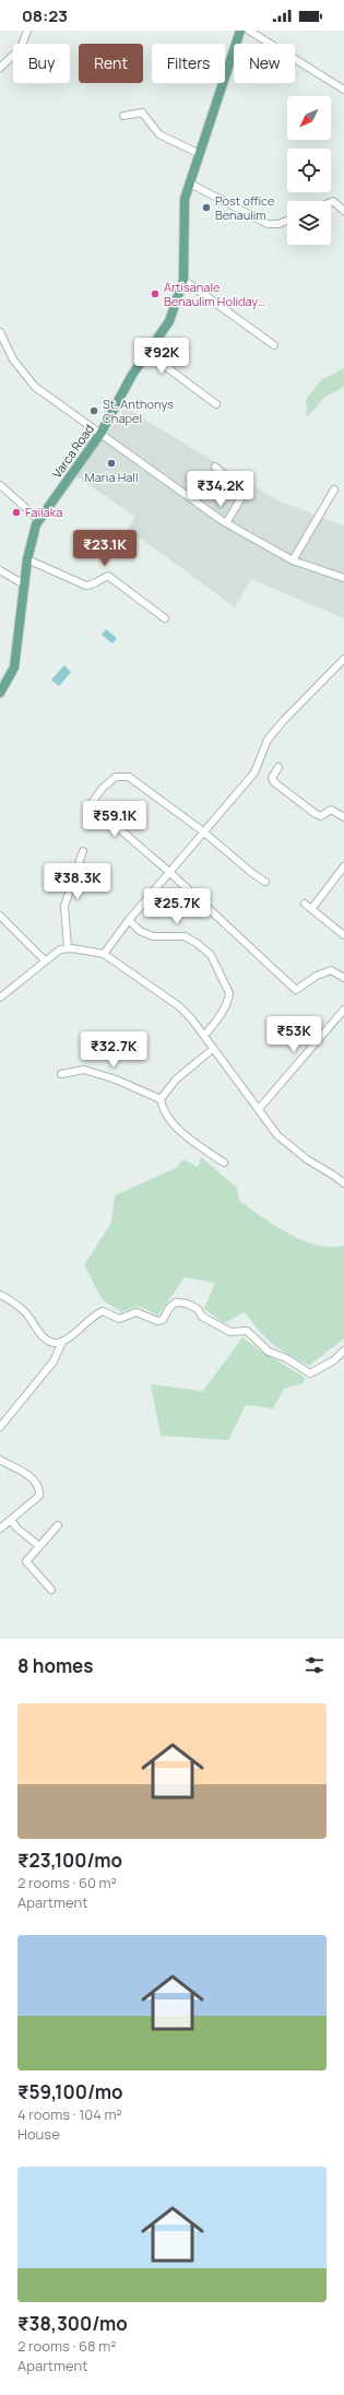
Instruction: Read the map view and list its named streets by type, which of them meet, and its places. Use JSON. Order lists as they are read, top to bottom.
{
  "streets": {
    "main road": ["Varca Road"]
  },
  "places": [
    "Post office Benaulim",
    "Artisanale Benaulim Holiday…",
    "St. Anthonys Chapel",
    "Maria Hall",
    "Failaka"
  ],
  "north": "bottom left",
  "page": {
    "status": "08:23",
    "chip": [
      "Buy",
      "Rent",
      "Filters",
      "New"
    ],
    "price": [
      "₹92K",
      "₹34.2K",
      "₹23.1K",
      "₹59.1K",
      "₹38.3K",
      "₹25.7K",
      "₹53K",
      "₹32.7K"
    ],
    "heading": "8 homes",
    "list": [
      {
        "name": "₹23,100/mo",
        "note": "2 rooms · 60 m² · Apartment"
      },
      {
        "name": "₹59,100/mo",
        "note": "4 rooms · 104 m² · House"
      },
      {
        "name": "₹38,300/mo",
        "note": "2 rooms · 68 m² · Apartment"
      }
    ]
  }
}
